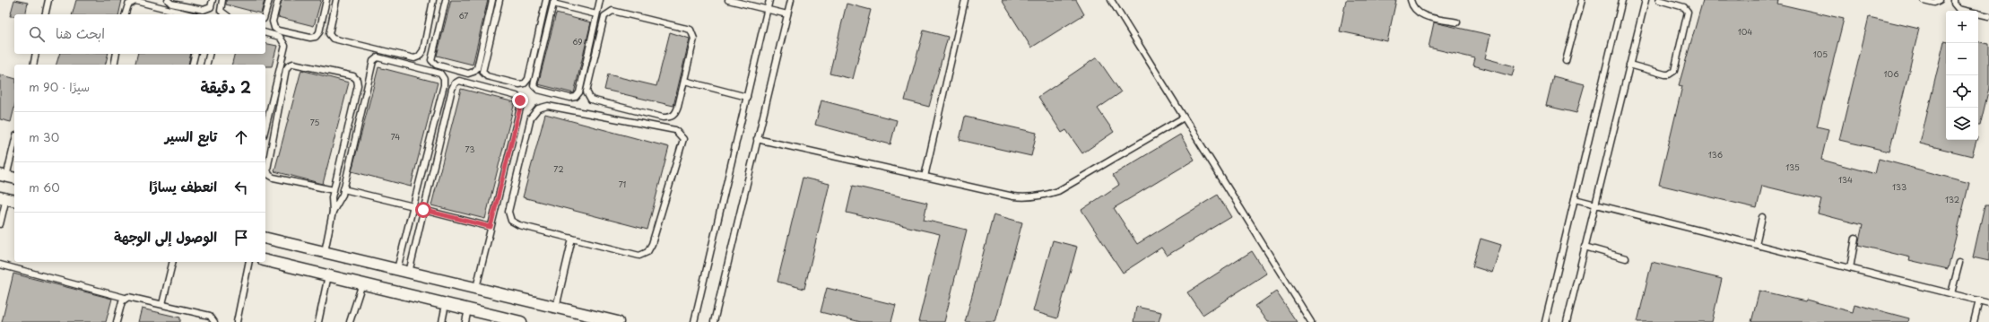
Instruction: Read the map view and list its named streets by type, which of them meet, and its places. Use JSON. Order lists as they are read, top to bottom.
{
  "house_numbers": [
    "67",
    "104",
    "69",
    "105",
    "106",
    "75",
    "74",
    "73",
    "136",
    "135",
    "72",
    "134",
    "71",
    "133",
    "132"
  ],
  "page": {
    "map_buttons": ["+", "−"],
    "search": "ابحث هنا",
    "heading": ["2 دقيقة", "سيرًا · 90 m"],
    "list": [
      ["تابع السير", "30 m"],
      ["انعطف يسارًا", "60 m"],
      "الوصول إلى الوجهة"
    ]
  }
}
